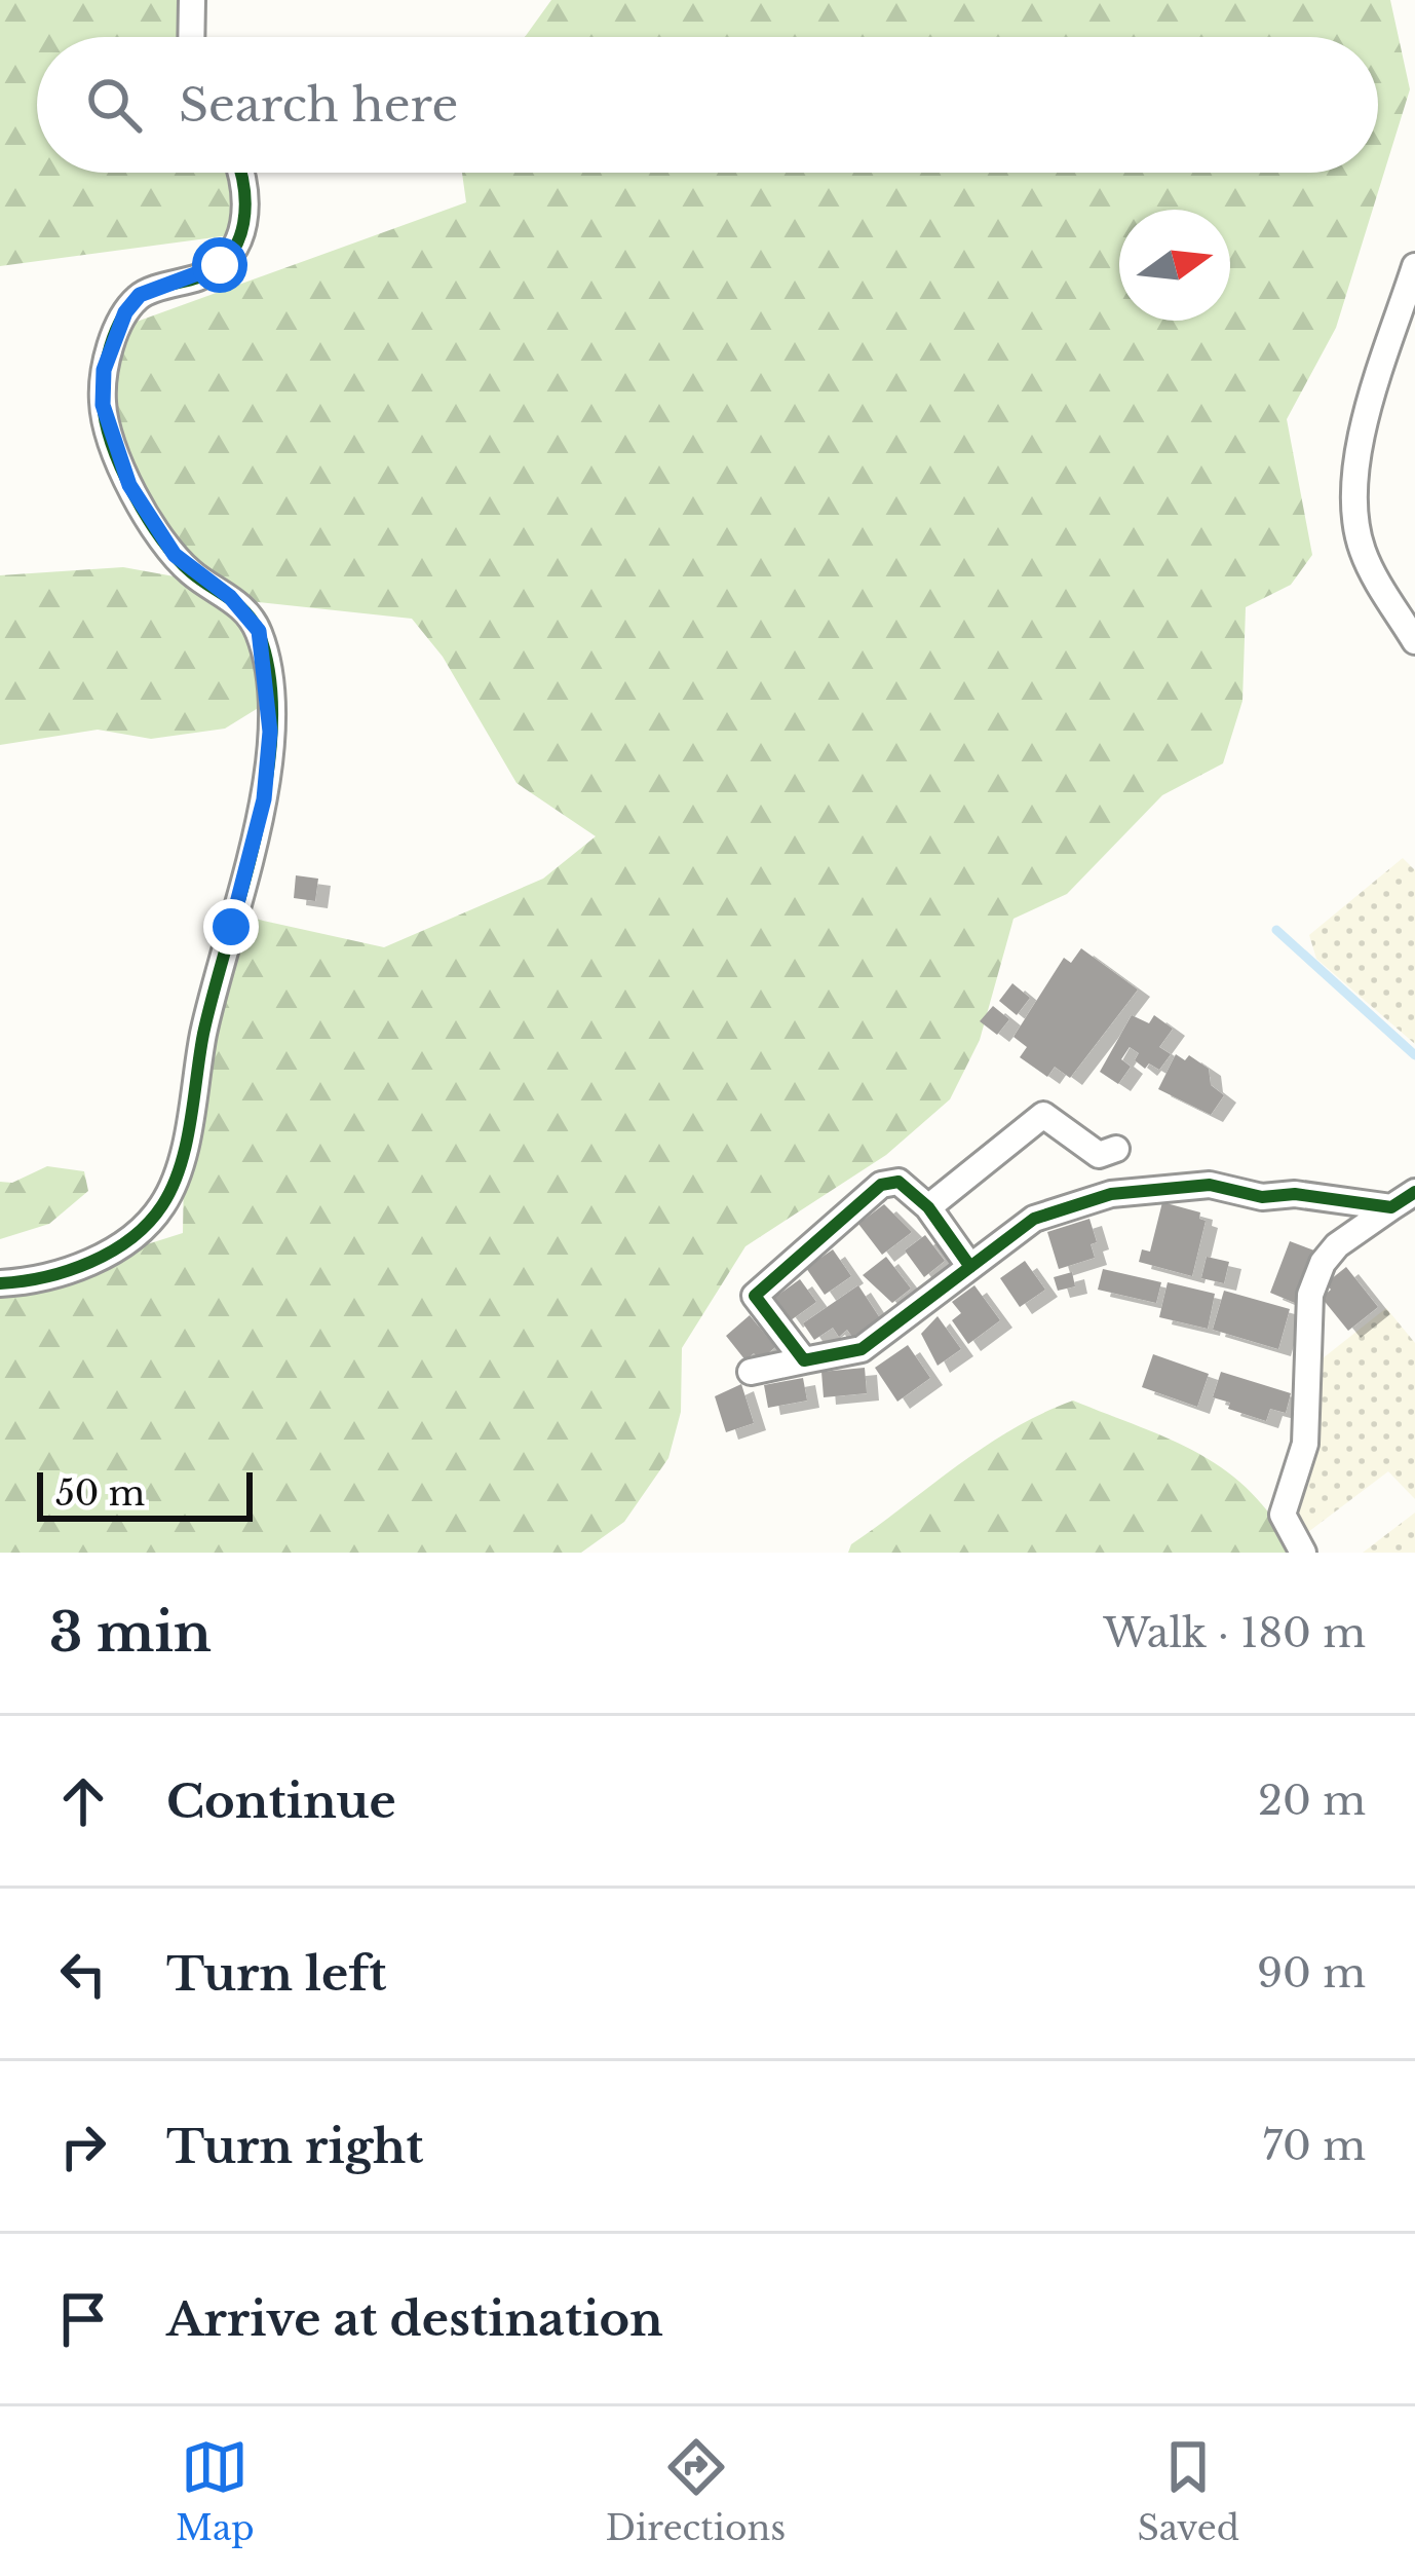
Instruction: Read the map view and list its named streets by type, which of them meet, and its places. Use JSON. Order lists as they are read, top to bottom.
{
  "scale_bar": "50 m",
  "north": "right",
  "page": {
    "search": "Search here",
    "scale": "50 m",
    "heading": ["3 min", "Walk · 180 m"],
    "list": [
      ["Continue", "20 m"],
      ["Turn left", "90 m"],
      ["Turn right", "70 m"],
      "Arrive at destination"
    ],
    "nav": ["Map", "Directions", "Saved"]
  }
}
